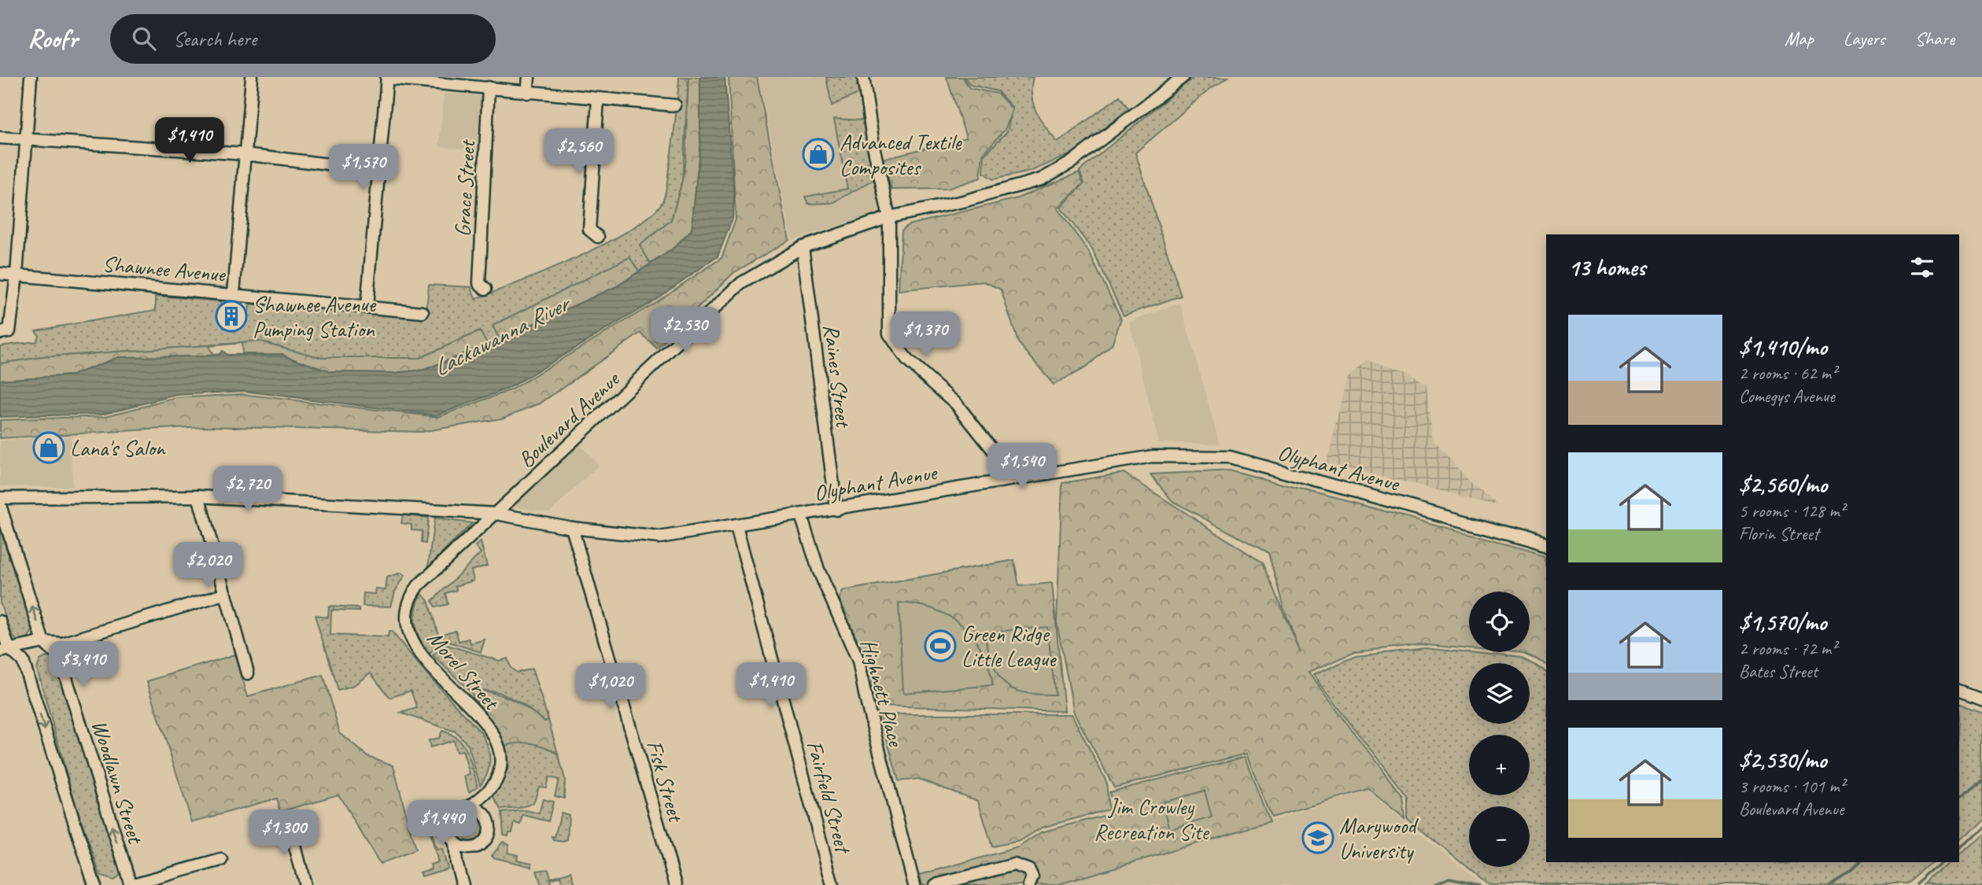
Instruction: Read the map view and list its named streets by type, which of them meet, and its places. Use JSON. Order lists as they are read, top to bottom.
{
  "streets": {
    "street": [
      "Grace Street",
      "Shawnee Avenue",
      "Raines Street",
      "Boulevard Avenue",
      "Olyphant Avenue",
      "Morel Street",
      "Highnett Place",
      "Fisk Street",
      "Woodlawn Street",
      "Fairfield Street"
    ]
  },
  "crossings": [
    ["Raines Street", "Boulevard Avenue"],
    ["Raines Street", "Olyphant Avenue"],
    ["Boulevard Avenue", "Olyphant Avenue"],
    ["Boulevard Avenue", "Morel Street"],
    ["Olyphant Avenue", "Morel Street"],
    ["Olyphant Avenue", "Highnett Place"],
    ["Olyphant Avenue", "Fisk Street"],
    ["Olyphant Avenue", "Fairfield Street"]
  ],
  "water": ["Lackawanna River"],
  "parks": ["Jim Crowley Recreation Site"],
  "places": {
    "shop": ["Advanced Textile Composites", "Lana's Salon"],
    "building": ["Shawnee Avenue Pumping Station"],
    "sports": ["Green Ridge Little League"],
    "school or university": ["Marywood University"]
  },
  "page": {
    "header": "Roofr",
    "search": "Search here",
    "nav": ["Map", "Layers", "Share"],
    "price": [
      "$1,410",
      "$2,560",
      "$1,570",
      "$2,530",
      "$1,370",
      "$1,540",
      "$2,720",
      "$2,020",
      "$3,410",
      "$1,410",
      "$1,020",
      "$1,440",
      "$1,300"
    ],
    "heading": "13 homes",
    "list": [
      {
        "name": "$1,410/mo",
        "note": "2 rooms · 62 m² · Comegys Avenue"
      },
      {
        "name": "$2,560/mo",
        "note": "5 rooms · 128 m² · Florin Street"
      },
      {
        "name": "$1,570/mo",
        "note": "2 rooms · 72 m² · Bates Street"
      },
      {
        "name": "$2,530/mo",
        "note": "3 rooms · 101 m² · Boulevard Avenue"
      }
    ],
    "map_buttons": ["+", "−"]
  }
}
